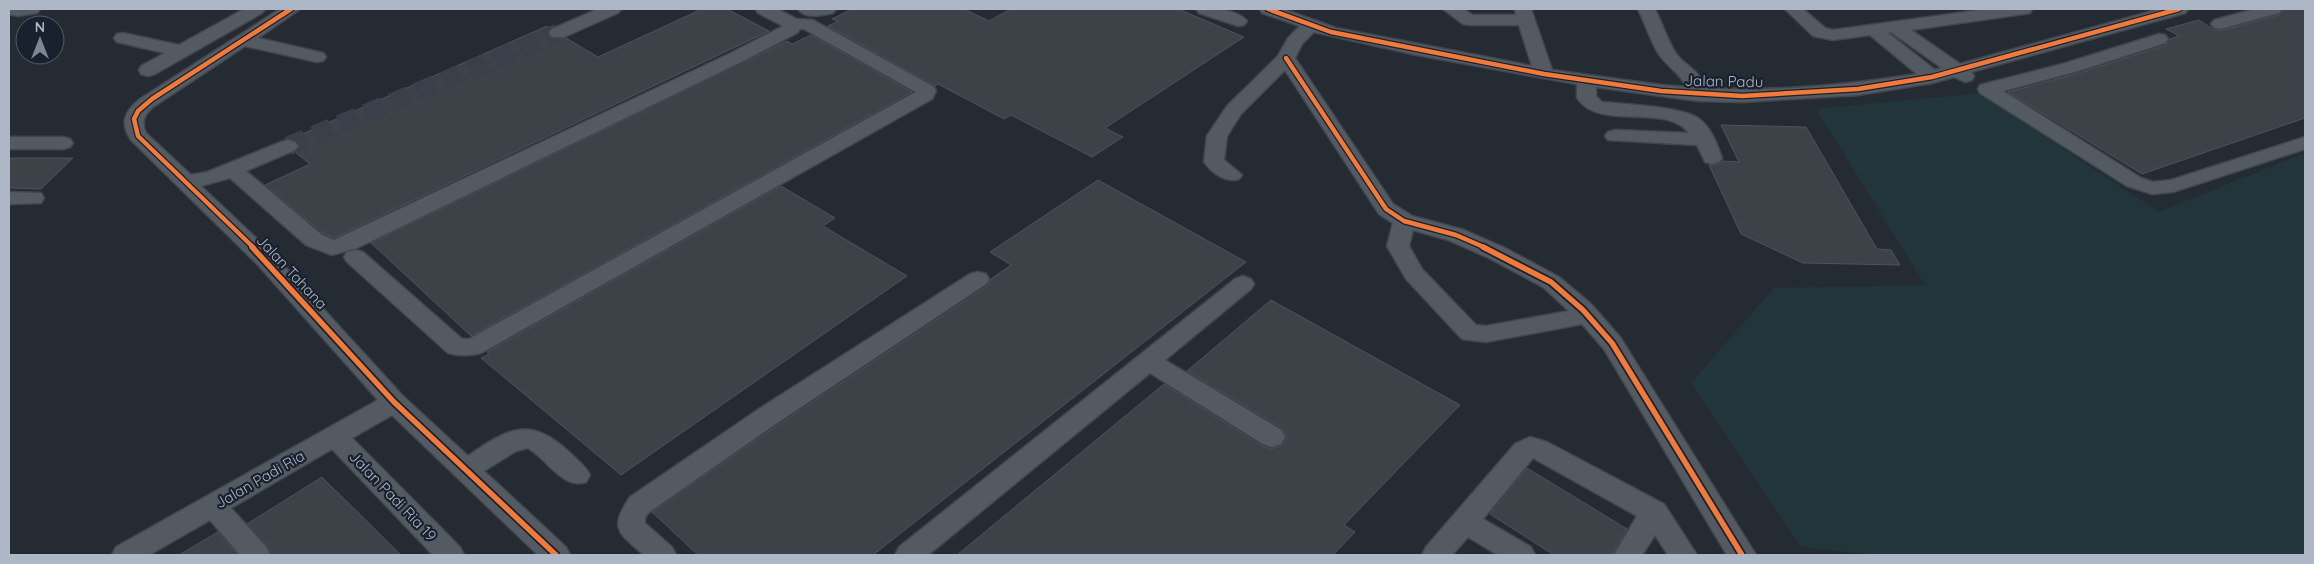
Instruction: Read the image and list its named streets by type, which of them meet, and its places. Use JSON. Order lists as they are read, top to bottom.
{
  "streets": {
    "street": [
      "Jalan Padu",
      "Jalan Tahana",
      "Jalan Padi Ria",
      "Jalan Padi Ria 19"
    ]
  },
  "crossings": [
    ["Jalan Tahana", "Jalan Padi Ria"],
    ["Jalan Padi Ria", "Jalan Padi Ria 19"]
  ],
  "north": "top"
}
